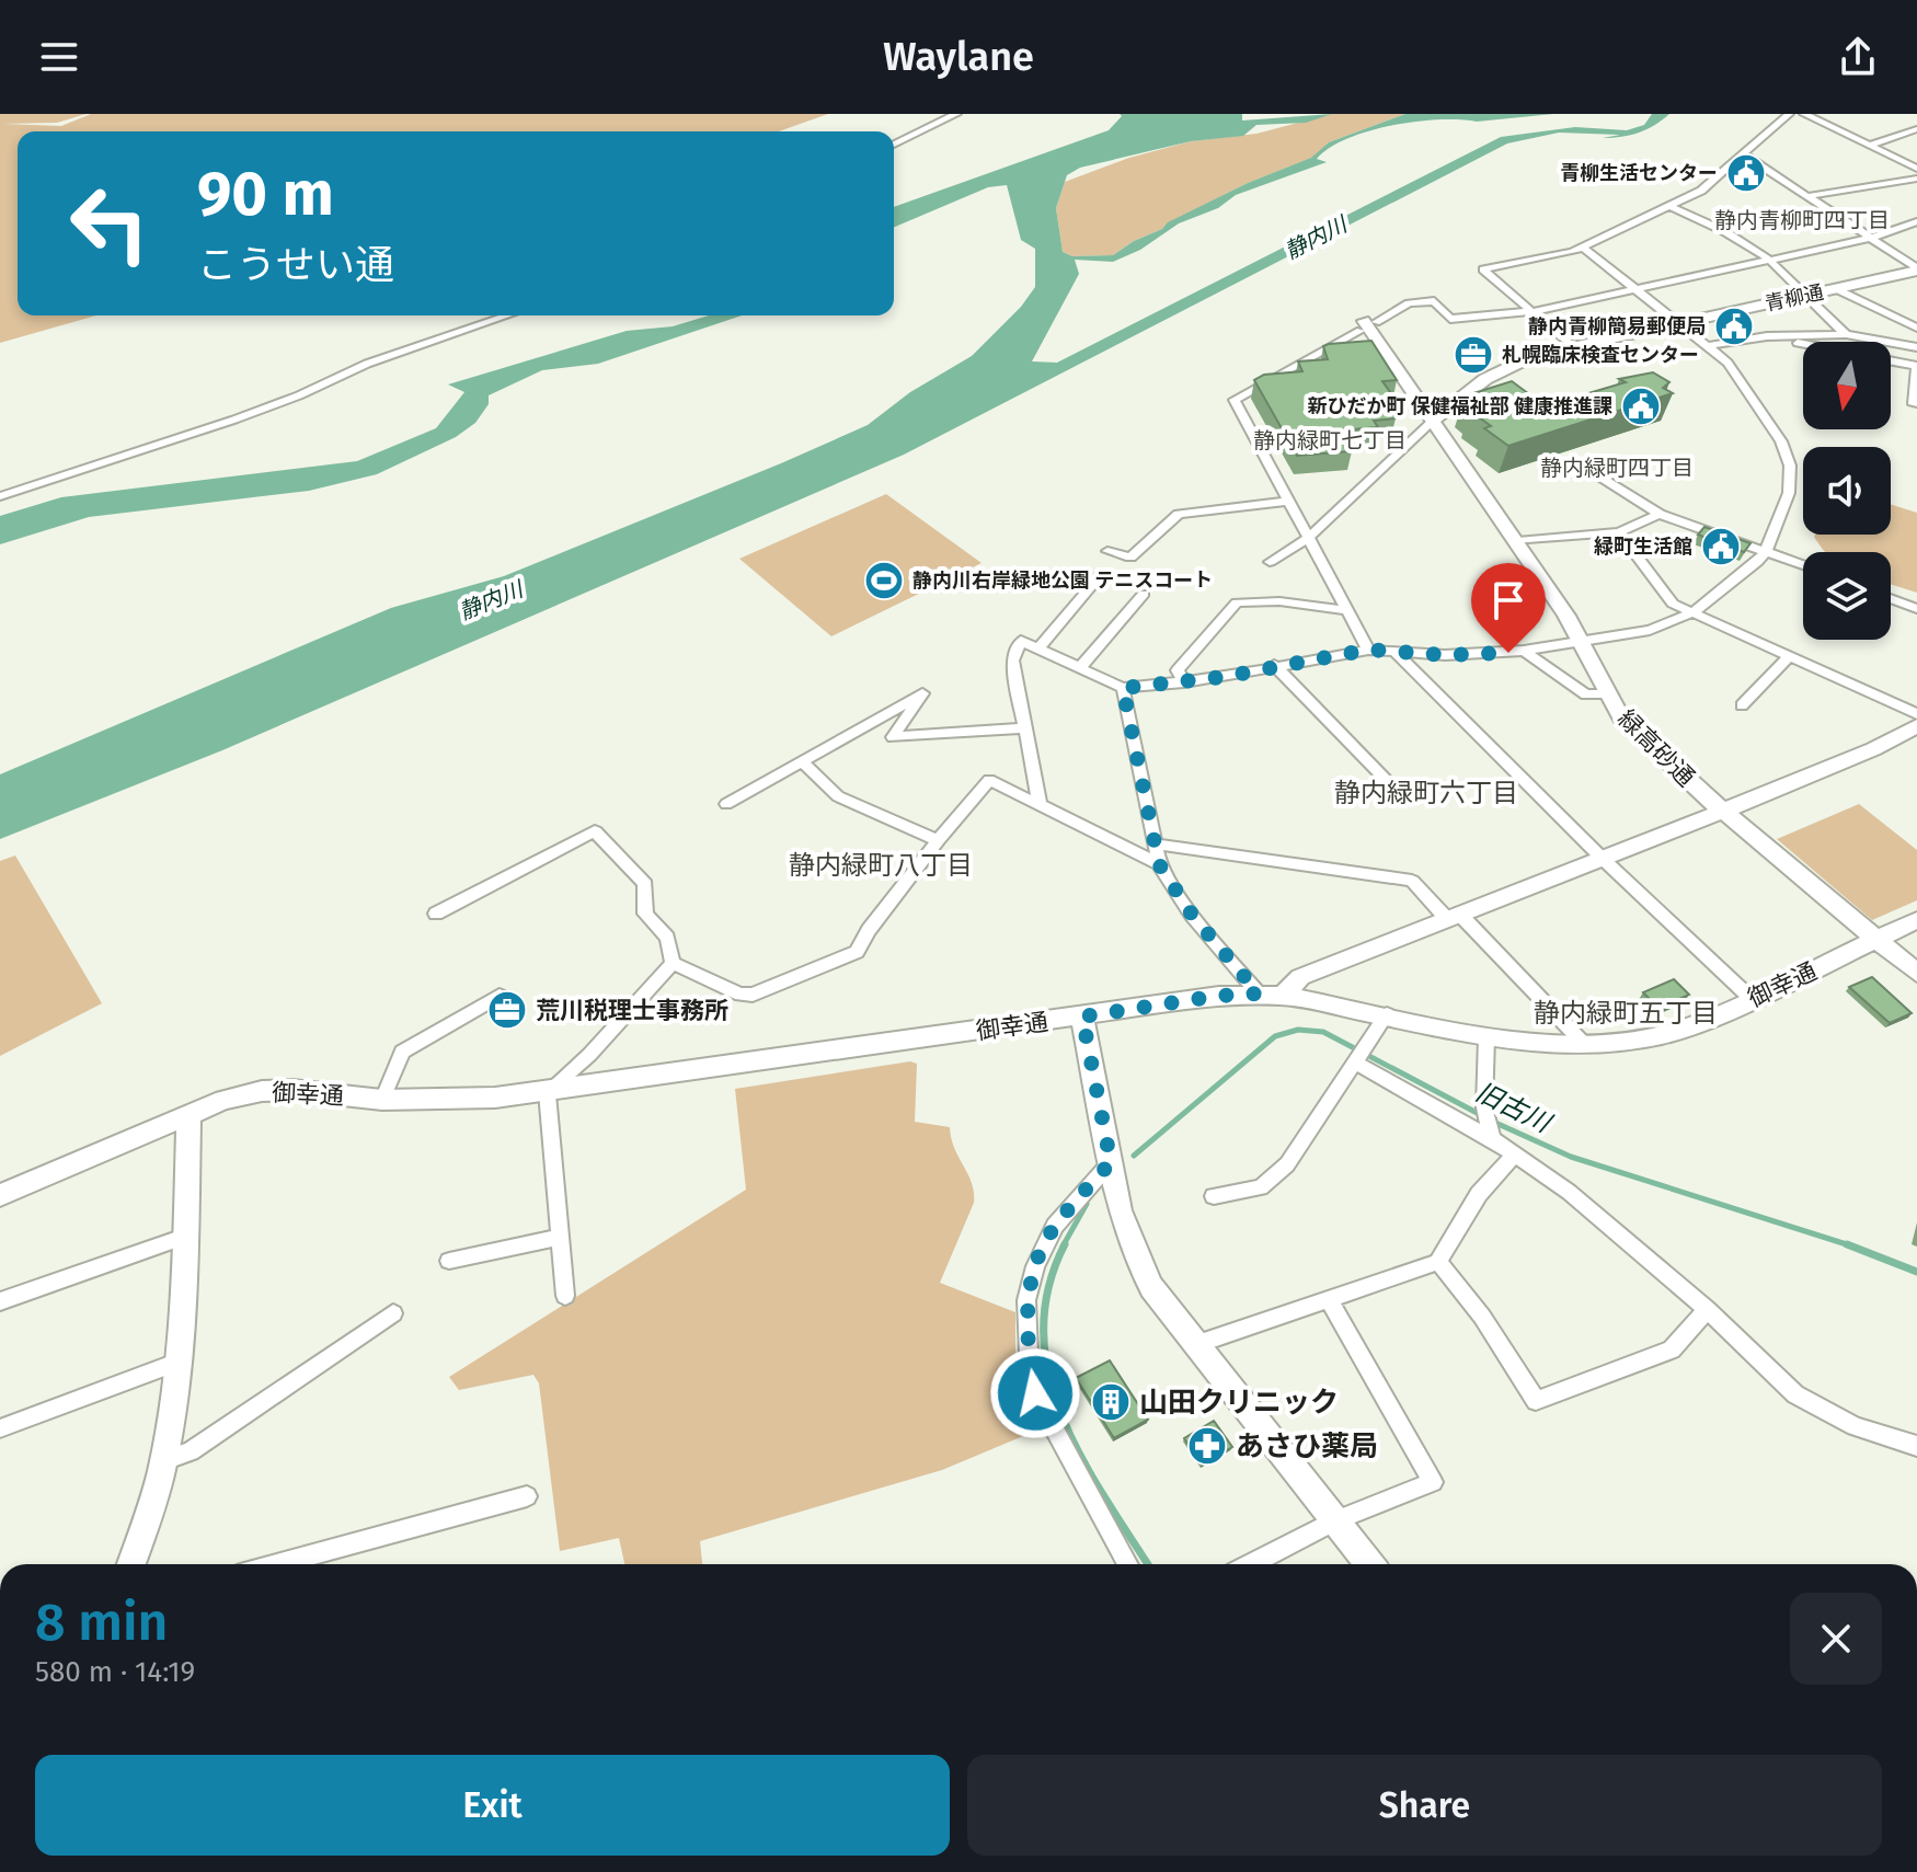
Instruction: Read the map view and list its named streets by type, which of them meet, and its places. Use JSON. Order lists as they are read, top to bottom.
{
  "streets": {
    "street": ["青柳通", "緑高砂通", "御幸通"]
  },
  "crossings": [
    ["青柳通", "緑高砂通"],
    ["緑高砂通", "御幸通"]
  ],
  "districts": [
    "静内青柳町四丁目",
    "静内緑町七丁目",
    "静内緑町四丁目",
    "静内緑町六丁目",
    "静内緑町八丁目",
    "静内緑町五丁目"
  ],
  "water": ["静内川", "旧古川"],
  "places": {
    "public building": [
      "青柳生活センター",
      "静内青柳簡易郵便局",
      "新ひだか町 保健福祉部 健康推進課",
      "緑町生活館"
    ],
    "office": ["札幌臨床検査センター", "荒川税理士事務所"],
    "sports": ["静内川右岸緑地公園 テニスコート"],
    "building": ["山田クリニック"],
    "pharmacy": ["あさひ薬局"]
  },
  "north": "bottom",
  "page": {
    "header": "Waylane",
    "turn": ["90 m", "こうせい通"],
    "heading": ["8 min", "580 m · 14:19"],
    "buttons": ["Exit", "Share"]
  }
}
